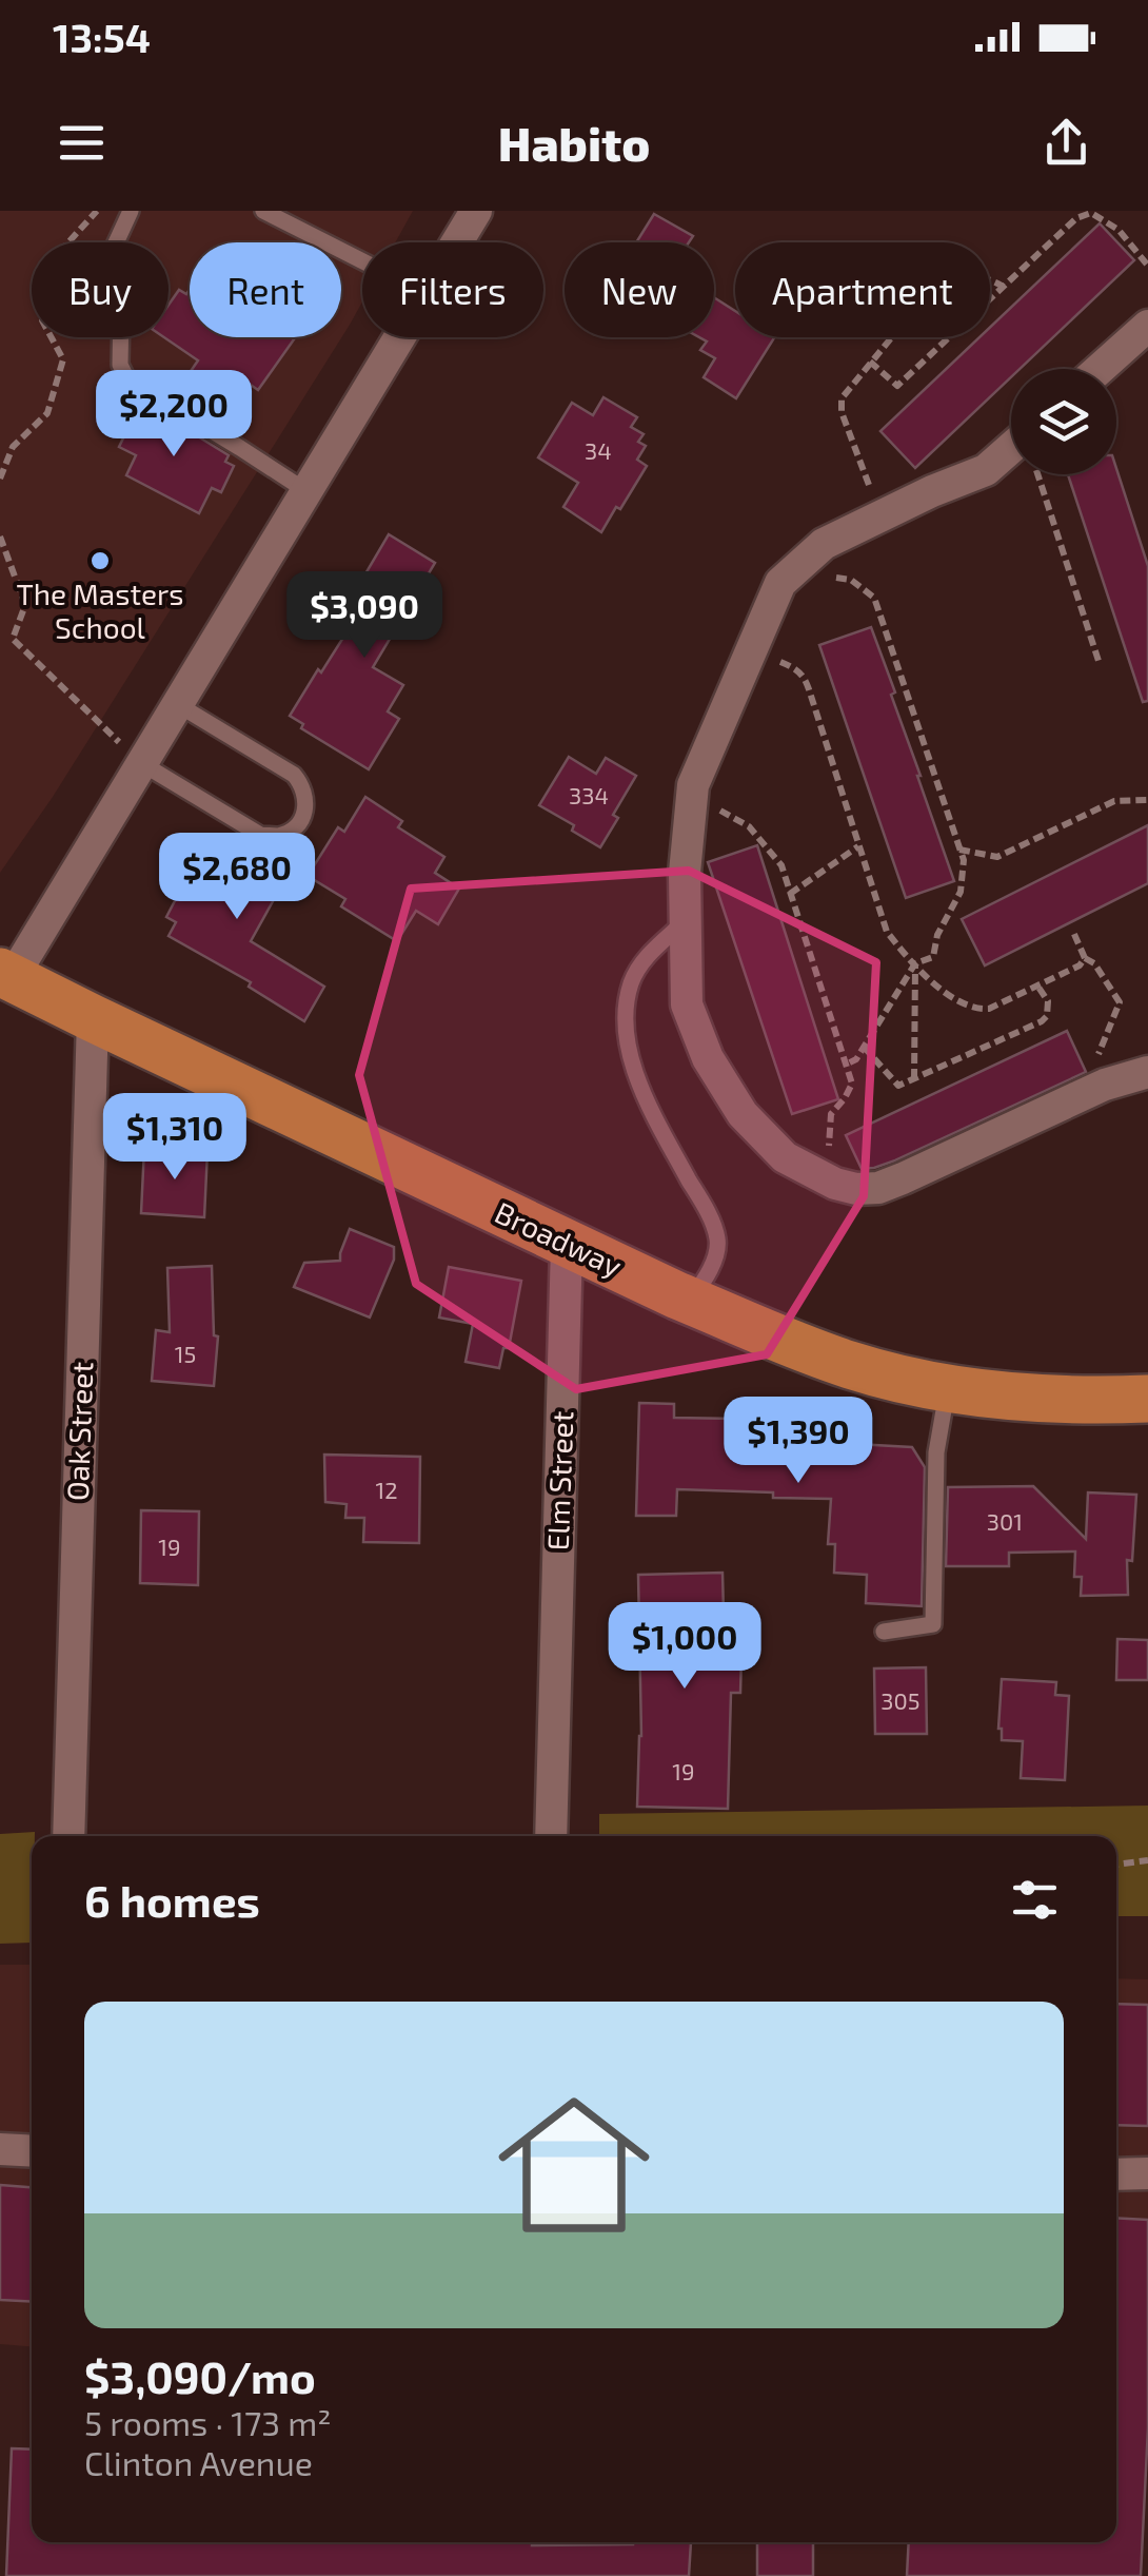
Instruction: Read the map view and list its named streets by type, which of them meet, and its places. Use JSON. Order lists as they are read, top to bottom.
{
  "streets": {
    "main road": ["Broadway"],
    "street": ["Oak Street", "Elm Street"]
  },
  "crossings": [
    ["Broadway", "Oak Street"],
    ["Broadway", "Elm Street"]
  ],
  "places": ["The Masters School"],
  "house_numbers": [
    "34",
    "334",
    "15",
    "12",
    "301",
    "19",
    "305",
    "19"
  ],
  "page": {
    "status": "13:54",
    "header": "Habito",
    "chip": [
      "Buy",
      "Rent",
      "Filters",
      "New",
      "Apartment"
    ],
    "price": [
      "$2,200",
      "$3,090",
      "$2,680",
      "$1,310",
      "$1,390",
      "$1,000"
    ],
    "heading": "6 homes",
    "list": [
      {
        "name": "$3,090/mo",
        "note": "5 rooms · 173 m² · Clinton Avenue"
      }
    ]
  }
}
